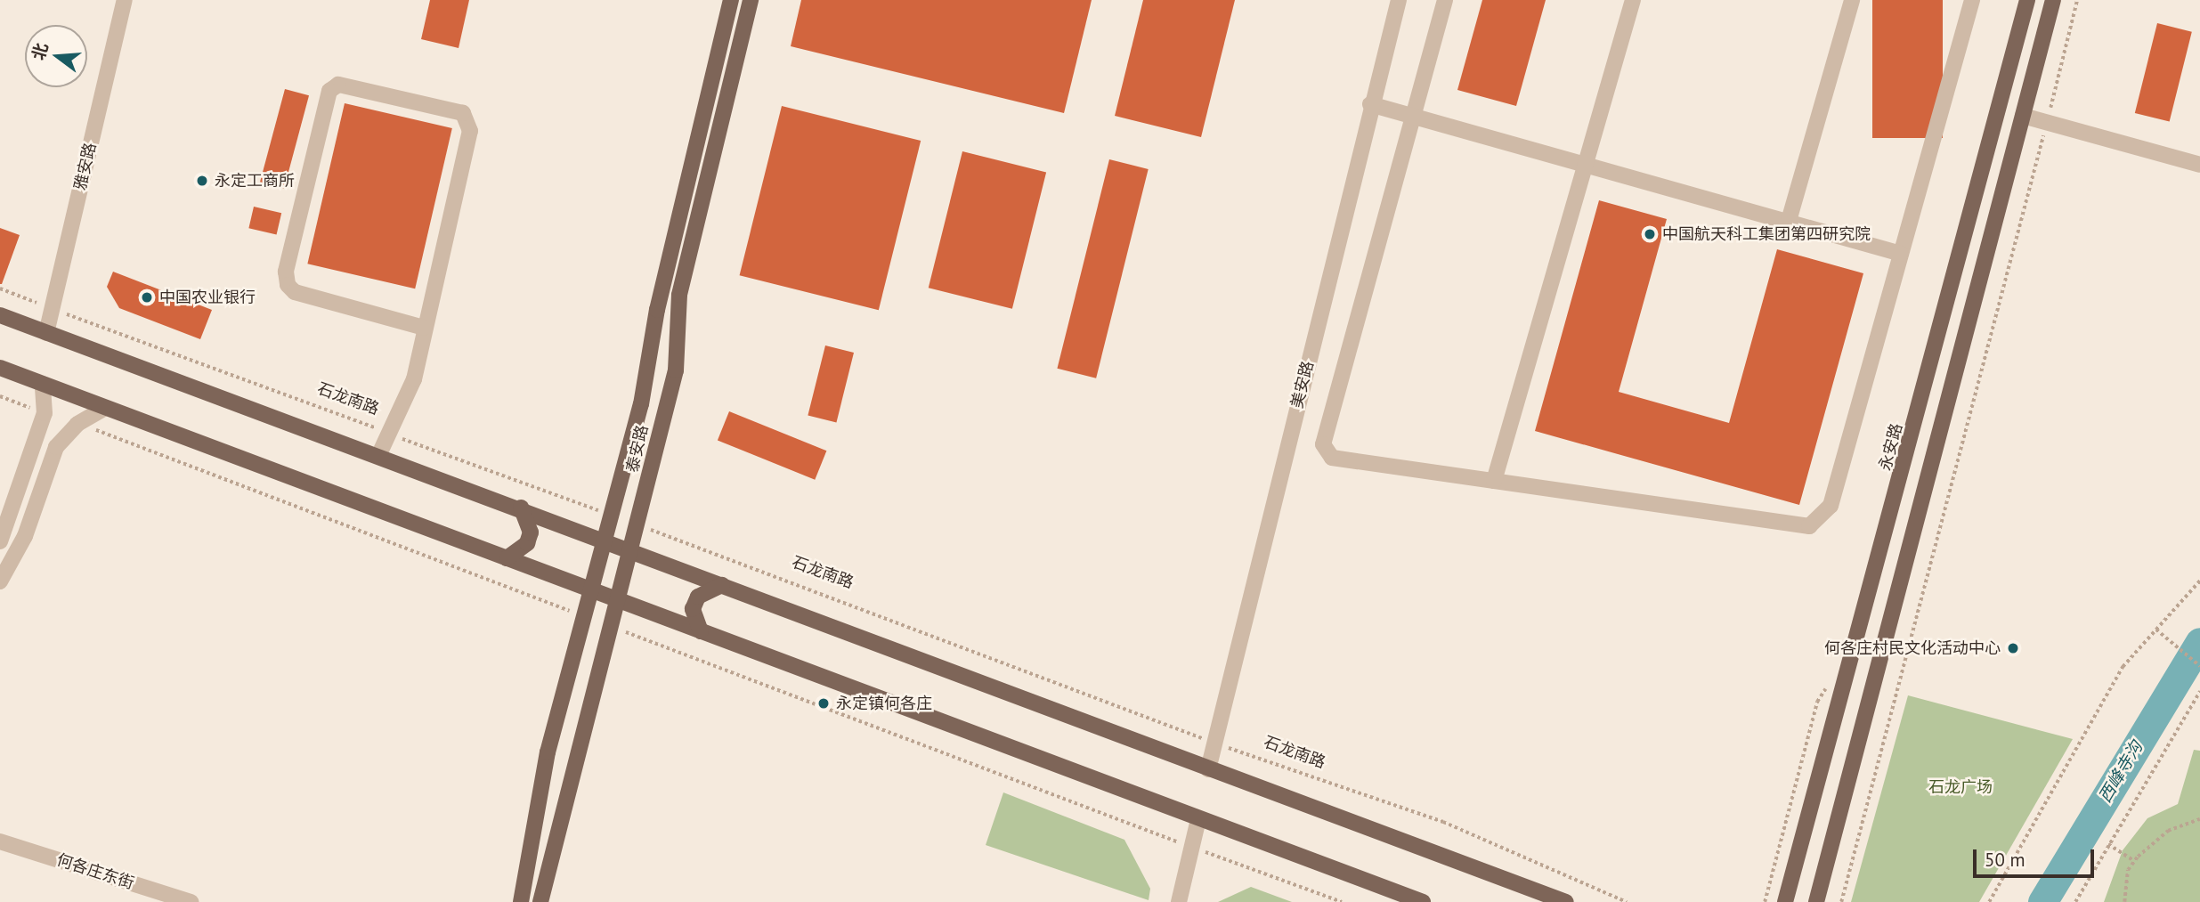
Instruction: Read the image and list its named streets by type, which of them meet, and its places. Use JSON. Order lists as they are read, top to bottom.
{
  "streets": {
    "main road": ["永安路", "泰安路"],
    "street": ["雅安路", "美安路", "何各庄东街"],
    "path": ["石龙南路"]
  },
  "crossings": [
    ["雅安路", "石龙南路"],
    ["美安路", "石龙南路"],
    ["石龙南路", "泰安路"]
  ],
  "water": ["西峰寺沟"],
  "parks": ["石龙广场"],
  "places": [
    "永定工商所",
    "中国航天科工集团第四研究院",
    "中国农业银行",
    "何各庄村民文化活动中心",
    "永定镇何各庄"
  ],
  "scale_bar": "50 m",
  "north": "left"
}
